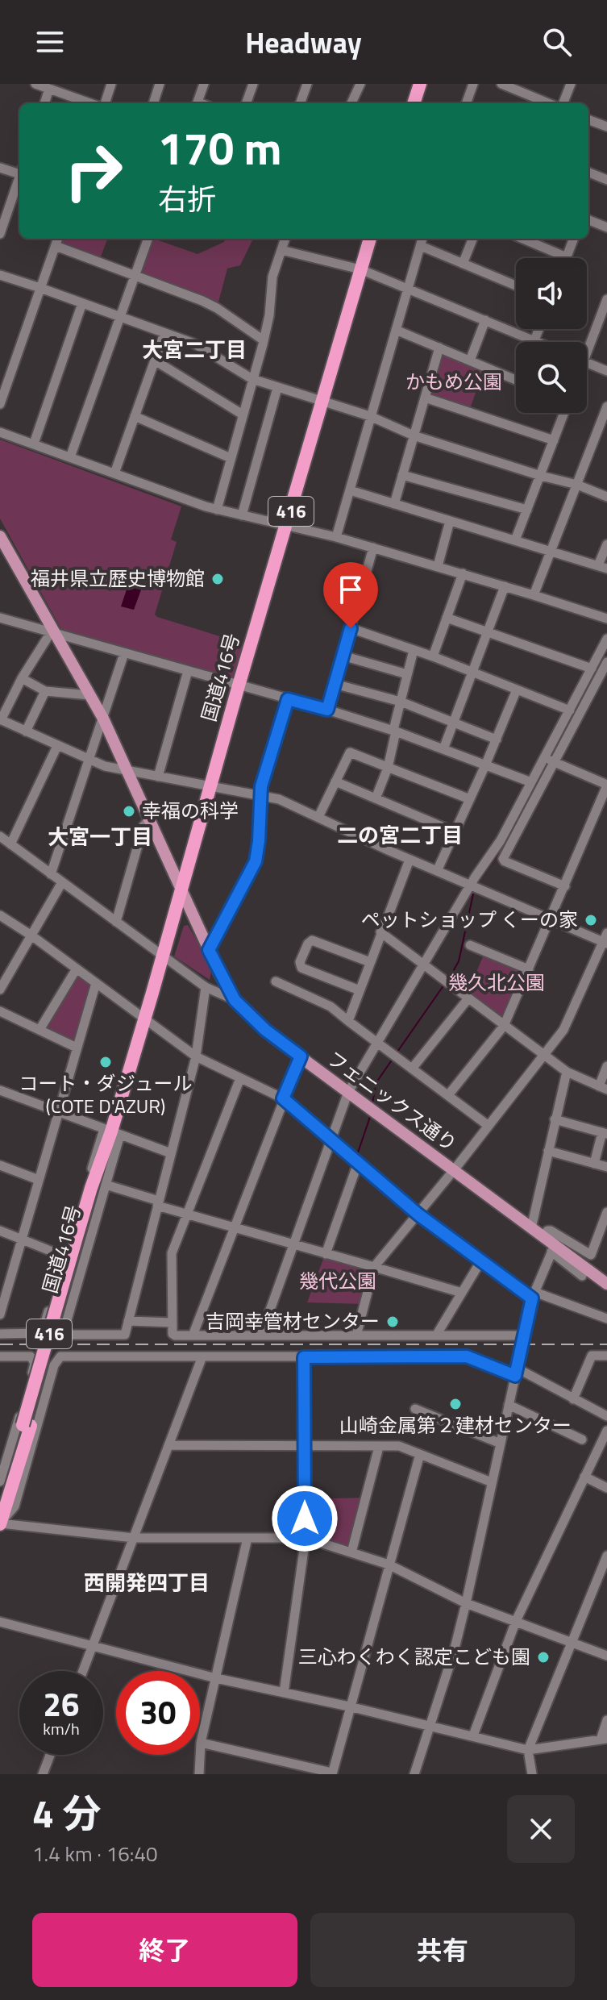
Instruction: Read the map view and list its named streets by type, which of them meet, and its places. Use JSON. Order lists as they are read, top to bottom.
{
  "streets": {
    "highway": ["416", "国道416号"],
    "main road": ["フェニックス通り"]
  },
  "crossings": [
    ["国道416号", "フェニックス通り"]
  ],
  "districts": [
    "大宮二丁目",
    "二の宮二丁目",
    "大宮一丁目",
    "西開発四丁目"
  ],
  "parks": ["かもめ公園", "幾久北公園", "幾代公園"],
  "places": [
    "福井県立歴史博物館",
    "幸福の科学",
    "ペットショップ くーの家",
    "コート・ダジュール (COTE D'AZUR)",
    "吉岡幸管材センター",
    "山崎金属第２建材センター",
    "三心わくわく認定こども園"
  ],
  "page": {
    "header": "Headway",
    "turn": ["170 m", "右折"],
    "speed": "26 km/h",
    "limit": "30",
    "heading": ["4 分", "1.4 km · 16:40"],
    "buttons": ["終了", "共有"]
  }
}
